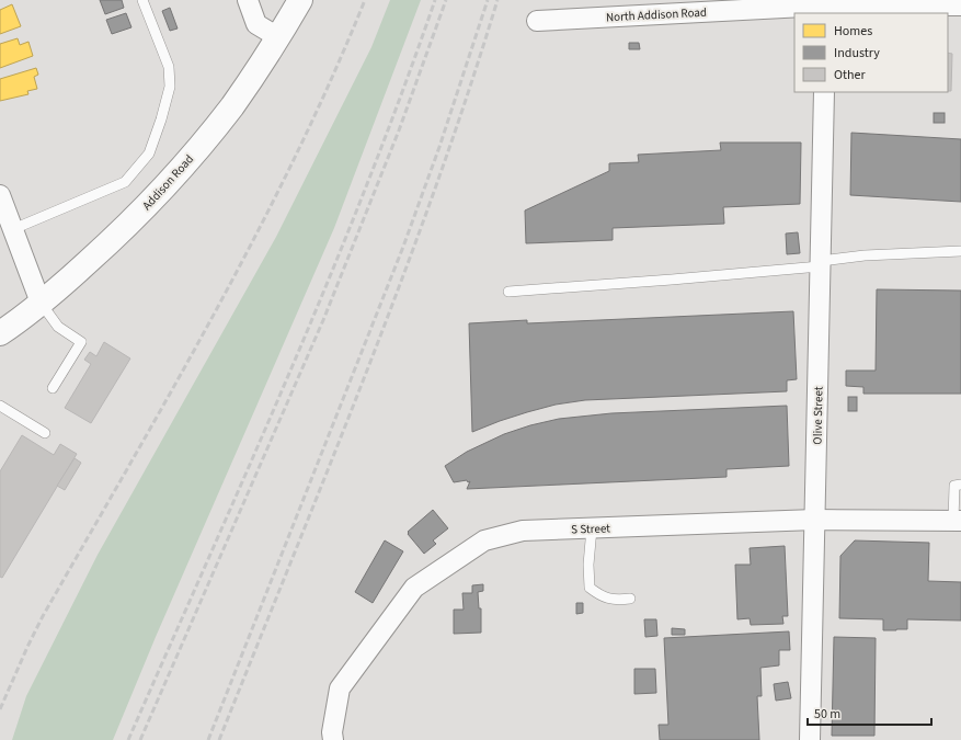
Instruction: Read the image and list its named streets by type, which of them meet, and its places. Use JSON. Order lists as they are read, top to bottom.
{
  "streets": {
    "street": [
      "North Addison Road",
      "Addison Road",
      "Olive Street",
      "S Street"
    ]
  },
  "crossings": [
    ["Olive Street", "S Street"]
  ],
  "legend": ["Homes", "Industry", "Other"],
  "scale_bar": "50 m"
}
